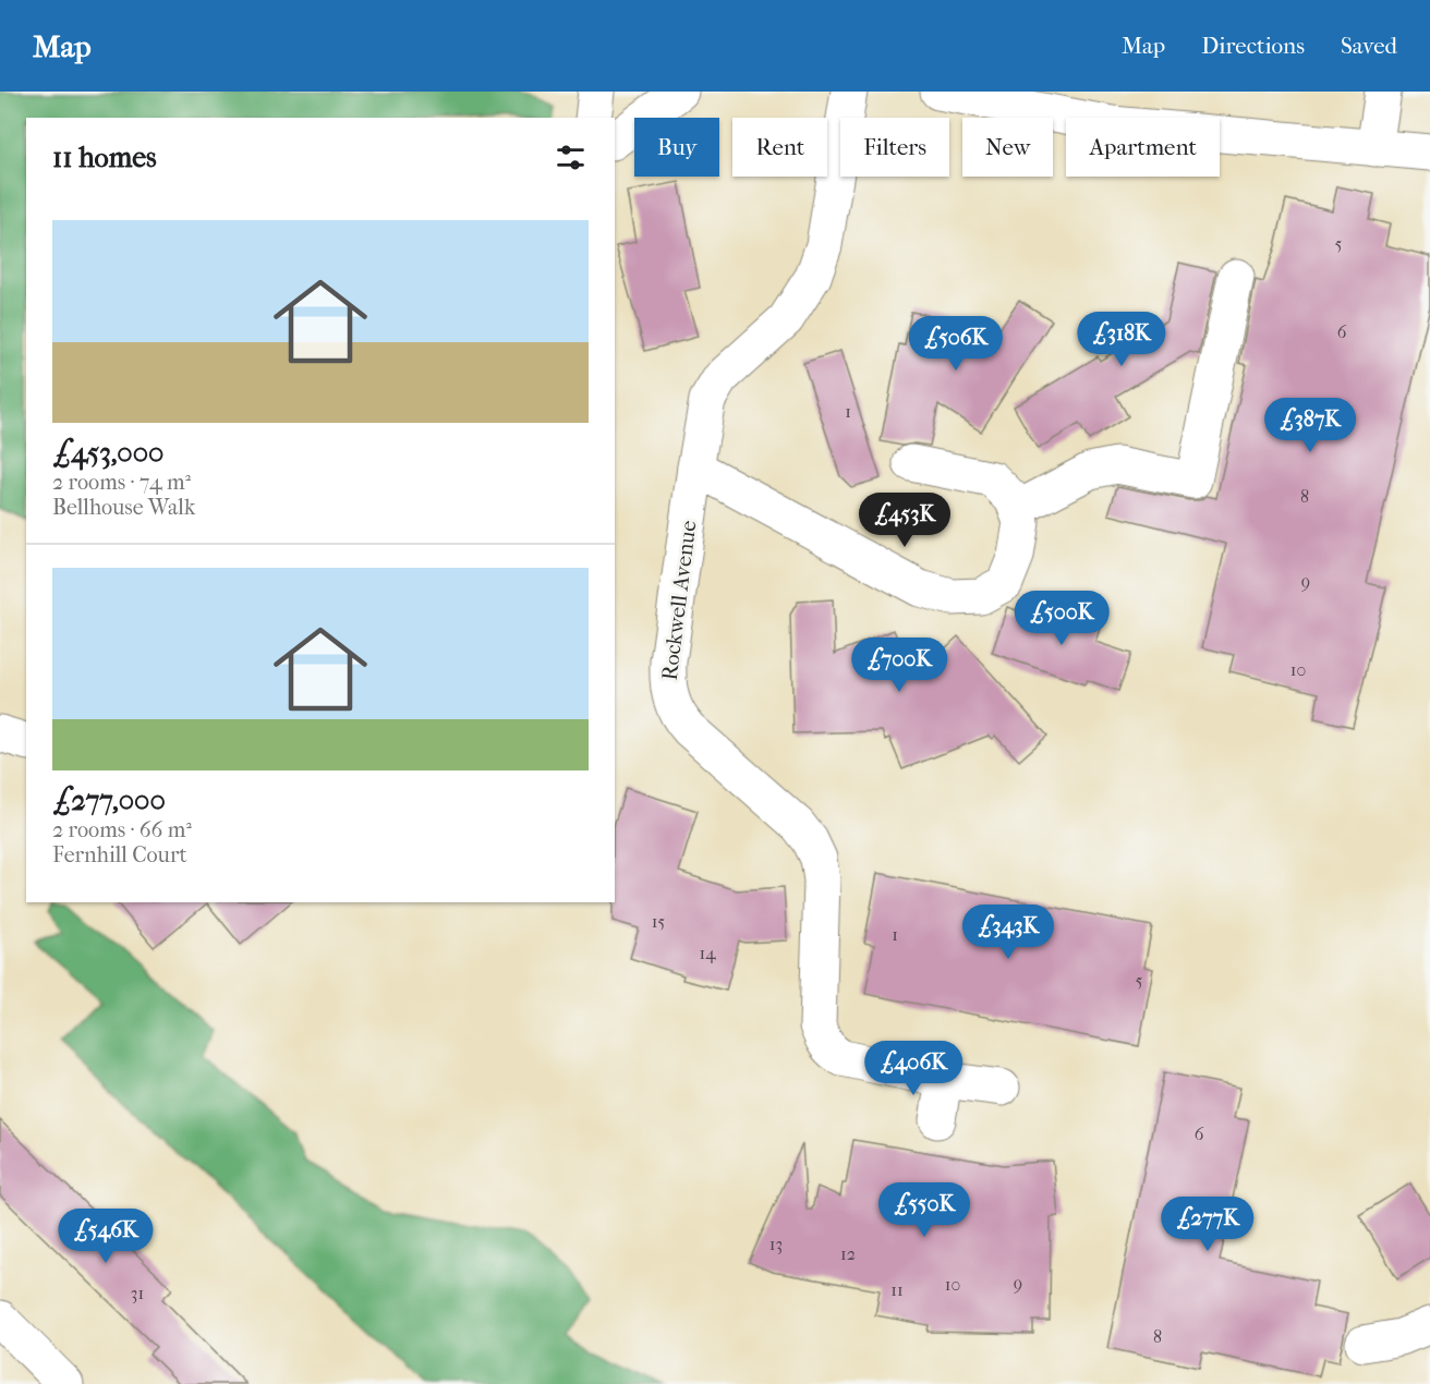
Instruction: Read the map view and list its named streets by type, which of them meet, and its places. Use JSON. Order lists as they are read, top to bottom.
{
  "streets": {
    "street": ["Rockwell Avenue"]
  },
  "house_numbers": [
    "5",
    "6",
    "1",
    "8",
    "9",
    "10",
    "15",
    "1",
    "14",
    "5",
    "6",
    "13",
    "12",
    "9",
    "10",
    "11",
    "31",
    "8"
  ],
  "page": {
    "header": "Map",
    "nav": ["Map", "Directions", "Saved"],
    "chip": [
      "Buy",
      "Rent",
      "Filters",
      "New",
      "Apartment"
    ],
    "heading": "11 homes",
    "list": [
      {
        "name": "£453,000",
        "note": "2 rooms · 74 m² · Bellhouse Walk"
      },
      {
        "name": "£277,000",
        "note": "2 rooms · 66 m² · Fernhill Court"
      }
    ],
    "price": [
      "£318K",
      "£506K",
      "£387K",
      "£453K",
      "£500K",
      "£700K",
      "£343K",
      "£406K",
      "£550K",
      "£277K",
      "£546K"
    ]
  }
}
